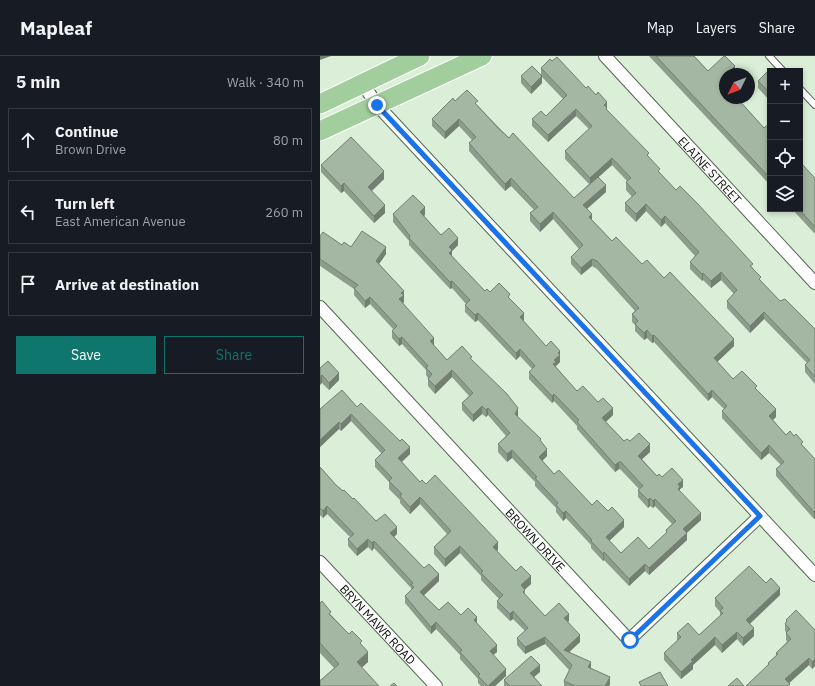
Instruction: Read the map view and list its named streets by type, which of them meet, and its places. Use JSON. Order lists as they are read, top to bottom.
{
  "streets": {
    "street": ["ELAINE STREET", "BROWN DRIVE", "BRYN MAWR ROAD"]
  },
  "north": "bottom left",
  "page": {
    "header": "Mapleaf",
    "nav": ["Map", "Layers", "Share"],
    "heading": ["5 min", "Walk · 340 m"],
    "map_buttons": ["+", "−"],
    "list": [
      ["Continue", "Brown Drive", "80 m"],
      ["Turn left", "East American Avenue", "260 m"],
      "Arrive at destination"
    ],
    "buttons": ["Save", "Share"]
  }
}
